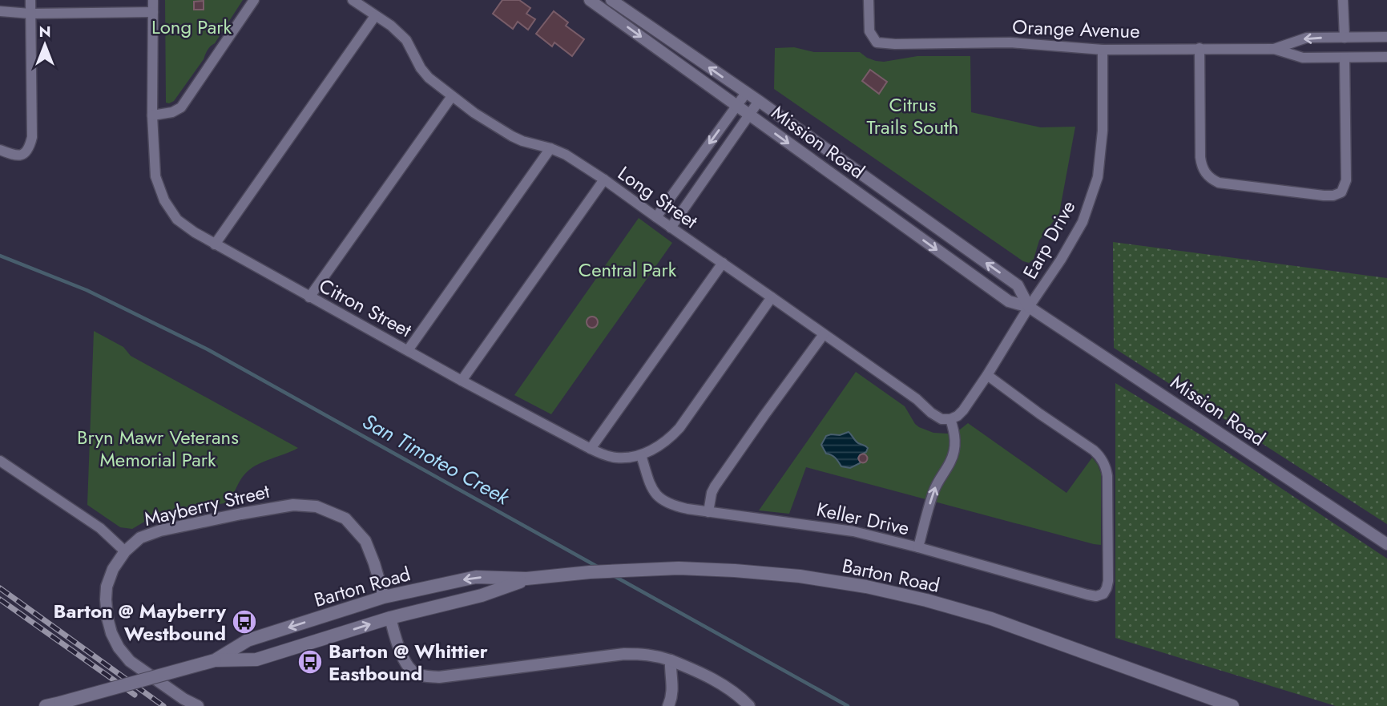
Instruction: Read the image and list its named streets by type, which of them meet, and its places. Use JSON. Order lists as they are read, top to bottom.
{
  "streets": {
    "main road": ["Barton Road"],
    "street": [
      "Orange Avenue",
      "Mission Road",
      "Long Street",
      "Earp Drive",
      "Citron Street",
      "Mayberry Street",
      "Keller Drive"
    ]
  },
  "crossings": [
    ["Orange Avenue", "Earp Drive"],
    ["Mission Road", "Earp Drive"],
    ["Long Street", "Earp Drive"],
    ["Earp Drive", "Keller Drive"],
    ["Citron Street", "Keller Drive"],
    ["Mayberry Street", "Barton Road"]
  ],
  "water": ["San Timoteo Creek"],
  "parks": [
    "Long Park",
    "Citrus Trails South",
    "Central Park",
    "Bryn Mawr Veterans Memorial Park"
  ],
  "places": {
    "bus stop": ["Barton @ Mayberry Westbound", "Barton @ Whittier Eastbound"]
  },
  "north": "top"
}
